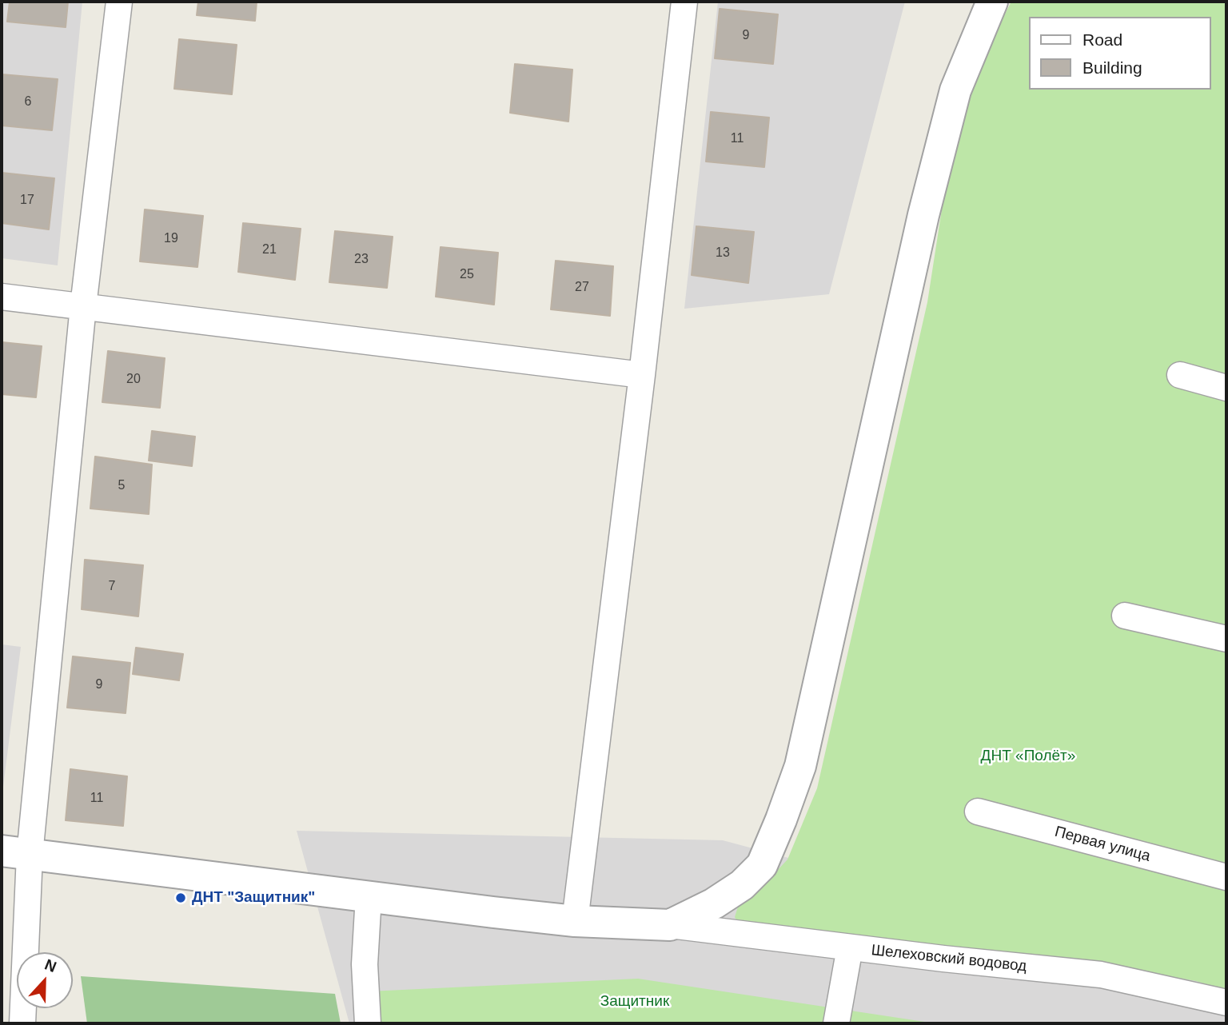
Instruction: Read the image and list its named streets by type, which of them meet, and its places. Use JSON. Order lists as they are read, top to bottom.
{
  "streets": {
    "street": ["Первая улица", "Шелеховский водовод"]
  },
  "parks": ["ДНТ «Полёт»", "Защитник"],
  "places": ["ДНТ \"Защитник\""],
  "house_numbers": [
    "9",
    "6",
    "11",
    "17",
    "19",
    "21",
    "13",
    "23",
    "25",
    "27",
    "20",
    "5",
    "7",
    "9",
    "11"
  ],
  "legend": ["Road", "Building"],
  "north": "top"
}
